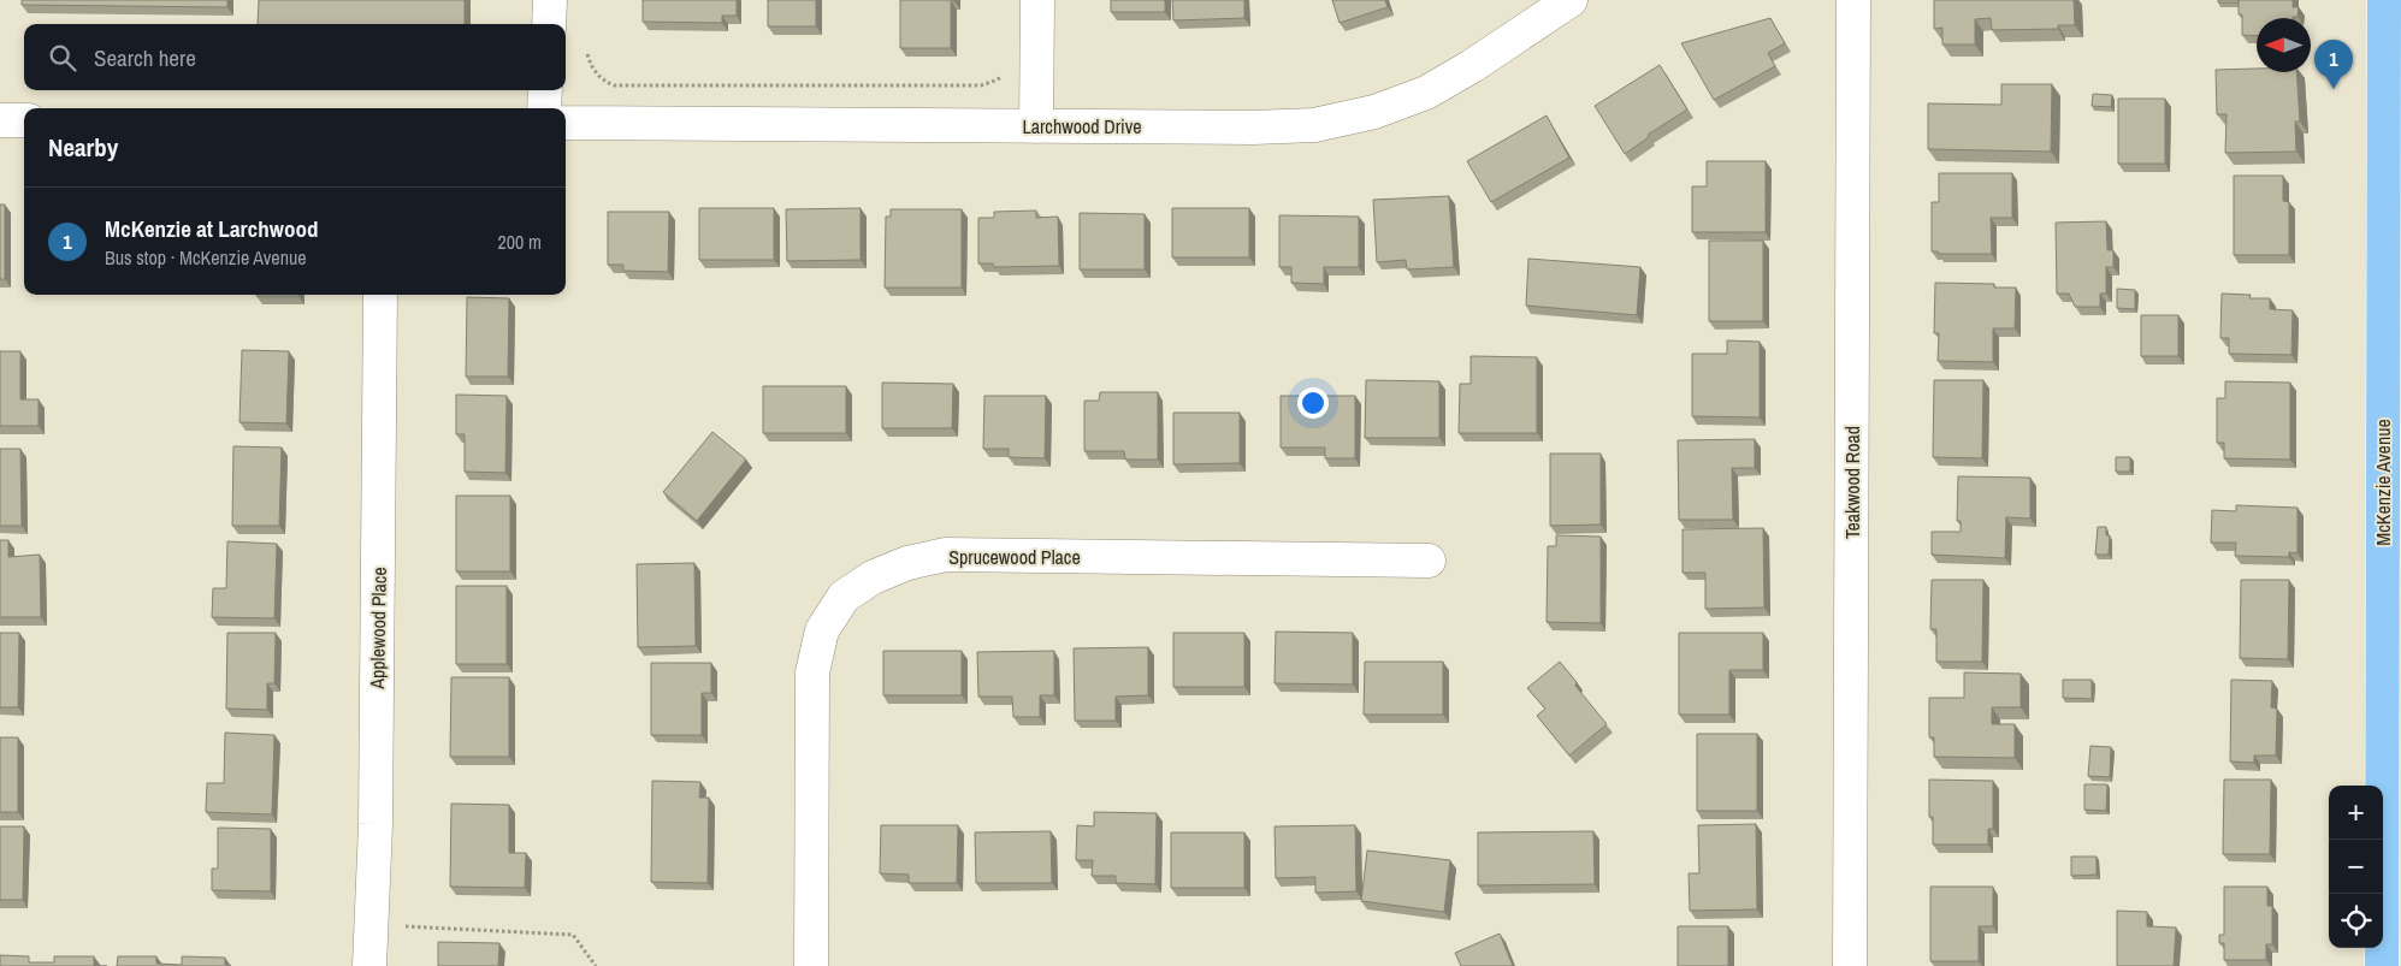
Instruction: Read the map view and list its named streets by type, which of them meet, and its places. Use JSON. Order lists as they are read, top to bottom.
{
  "streets": {
    "main road": ["McKenzie Avenue"],
    "street": [
      "Larchwood Drive",
      "Teakwood Road",
      "Sprucewood Place",
      "Applewood Place"
    ]
  },
  "north": "left",
  "page": {
    "search": "Search here",
    "pins": "1",
    "heading": "Nearby",
    "list": [
      {
        "mark": "1",
        "name": "McKenzie at Larchwood",
        "note": "Bus stop · McKenzie Avenue",
        "value": "200 m"
      }
    ],
    "map_buttons": ["+", "−"]
  }
}
